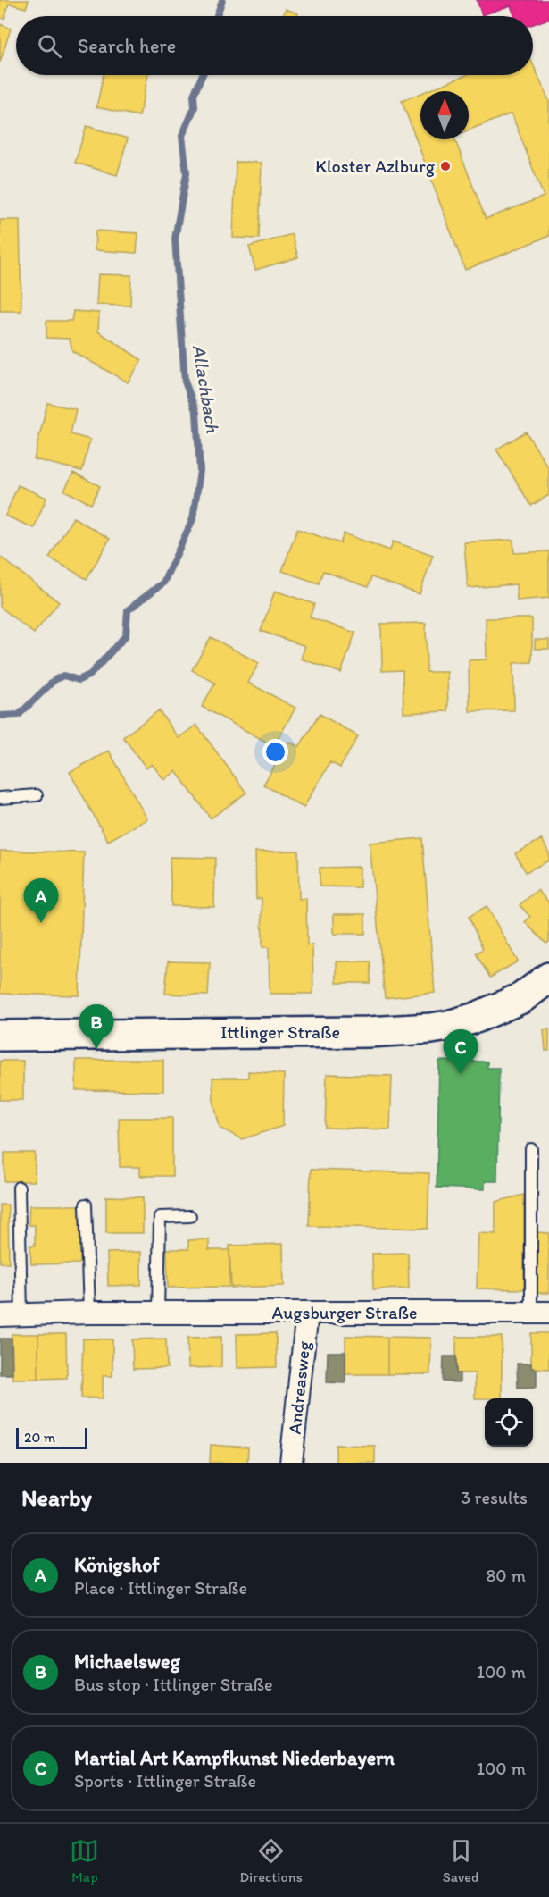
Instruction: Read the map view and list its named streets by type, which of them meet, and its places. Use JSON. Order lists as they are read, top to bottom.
{
  "streets": {
    "street": ["Ittlinger Straße", "Augsburger Straße", "Andreasweg"]
  },
  "crossings": [
    ["Augsburger Straße", "Andreasweg"]
  ],
  "water": ["Allachbach"],
  "places": ["Kloster Azlburg"],
  "scale_bar": "20 m",
  "north": "top",
  "page": {
    "search": "Search here",
    "pins": ["A", "B", "C"],
    "scale": "20 m",
    "heading": ["Nearby", "3 results"],
    "list": [
      {
        "mark": "A",
        "name": "Königshof",
        "note": "Place · Ittlinger Straße",
        "value": "80 m"
      },
      {
        "mark": "B",
        "name": "Michaelsweg",
        "note": "Bus stop · Ittlinger Straße",
        "value": "100 m"
      },
      {
        "mark": "C",
        "name": "Martial Art Kampfkunst Niederbayern",
        "note": "Sports · Ittlinger Straße",
        "value": "100 m"
      }
    ],
    "nav": ["Map", "Directions", "Saved"]
  }
}
